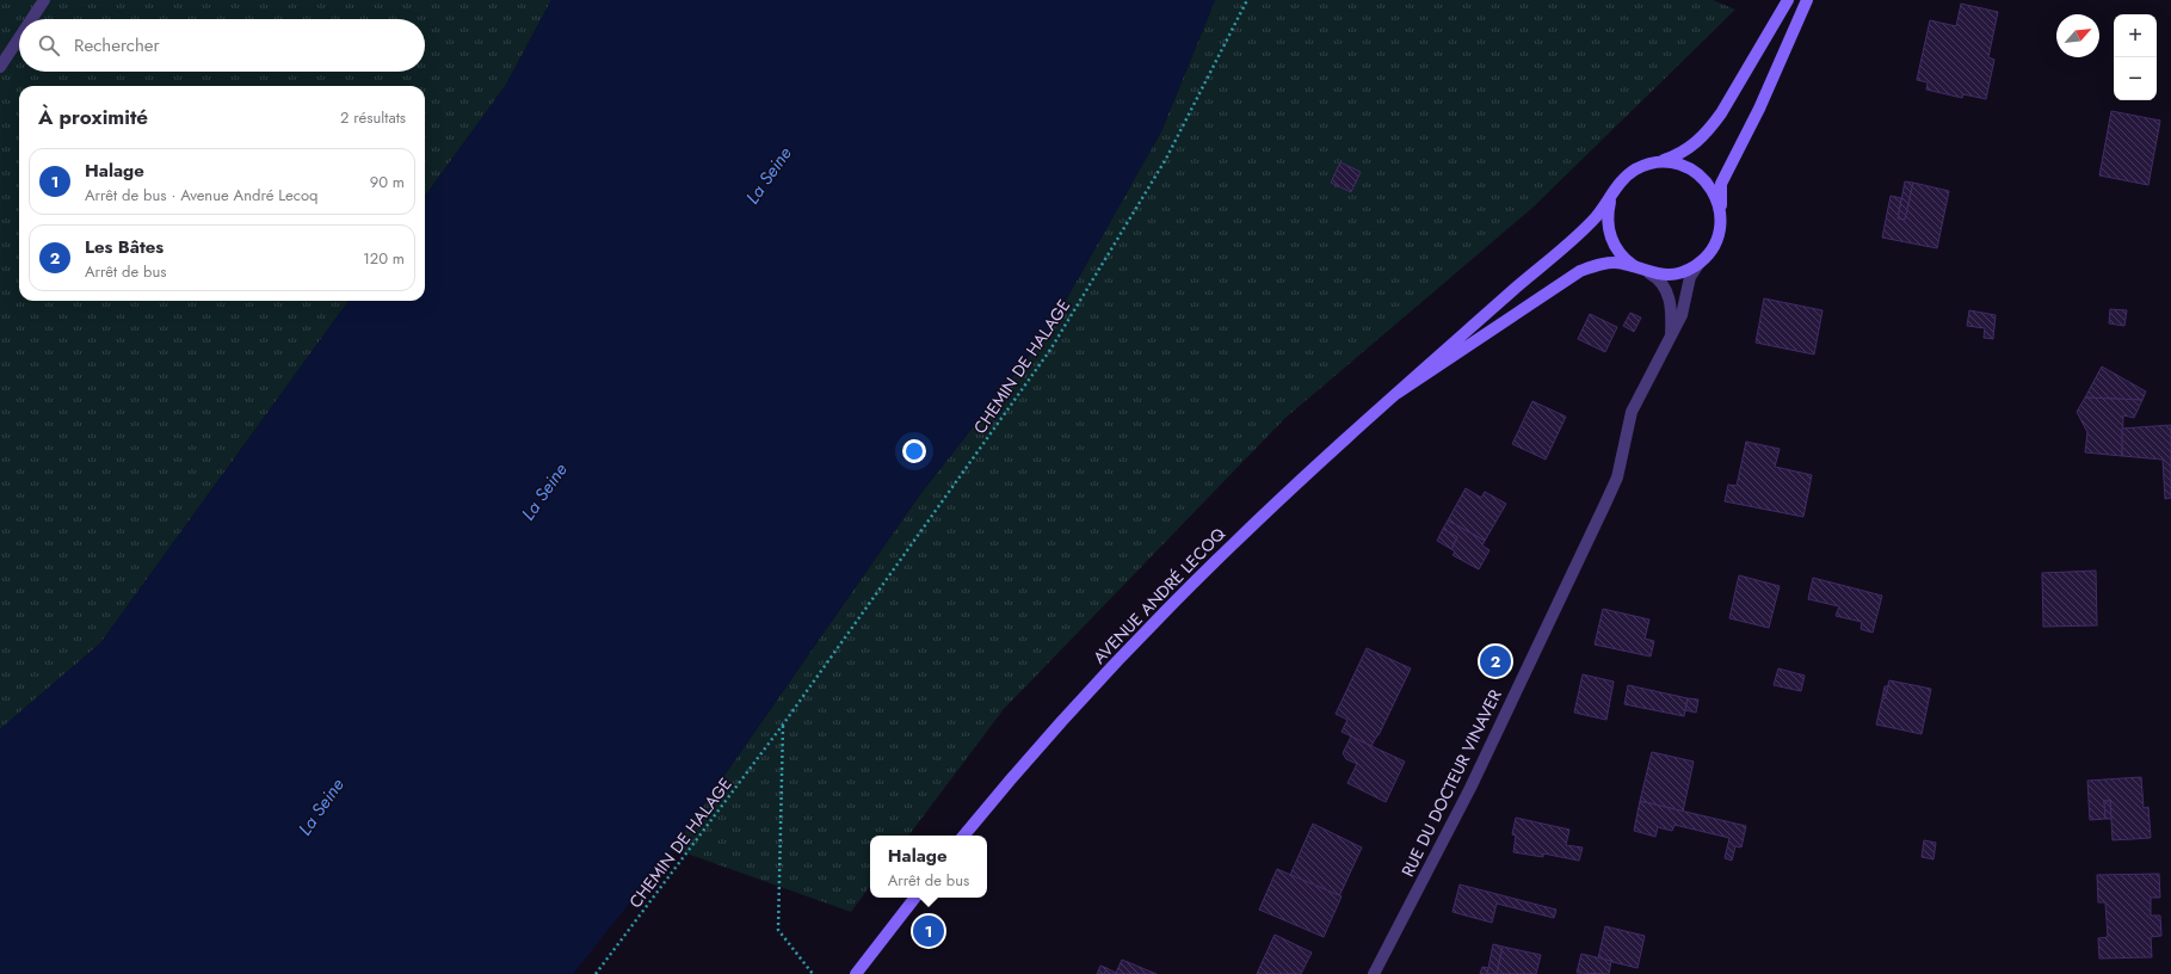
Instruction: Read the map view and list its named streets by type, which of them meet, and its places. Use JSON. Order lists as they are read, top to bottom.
{
  "streets": {
    "main road": ["AVENUE ANDRÉ LECOQ"],
    "street": ["RUE DU DOCTEUR VINAVER"],
    "path": ["CHEMIN DE HALAGE"]
  },
  "water": ["La Seine"],
  "north": "top right",
  "page": {
    "map_buttons": ["+", "−"],
    "search": "Rechercher",
    "heading": ["À proximité", "2 résultats"],
    "list": [
      {
        "mark": "1",
        "name": "Halage",
        "note": "Arrêt de bus · Avenue André Lecoq",
        "value": "90 m"
      },
      {
        "mark": "2",
        "name": "Les Bâtes",
        "note": "Arrêt de bus",
        "value": "120 m"
      }
    ],
    "pins": ["2", "1"],
    "popup": ["Halage", "Arrêt de bus"]
  }
}
